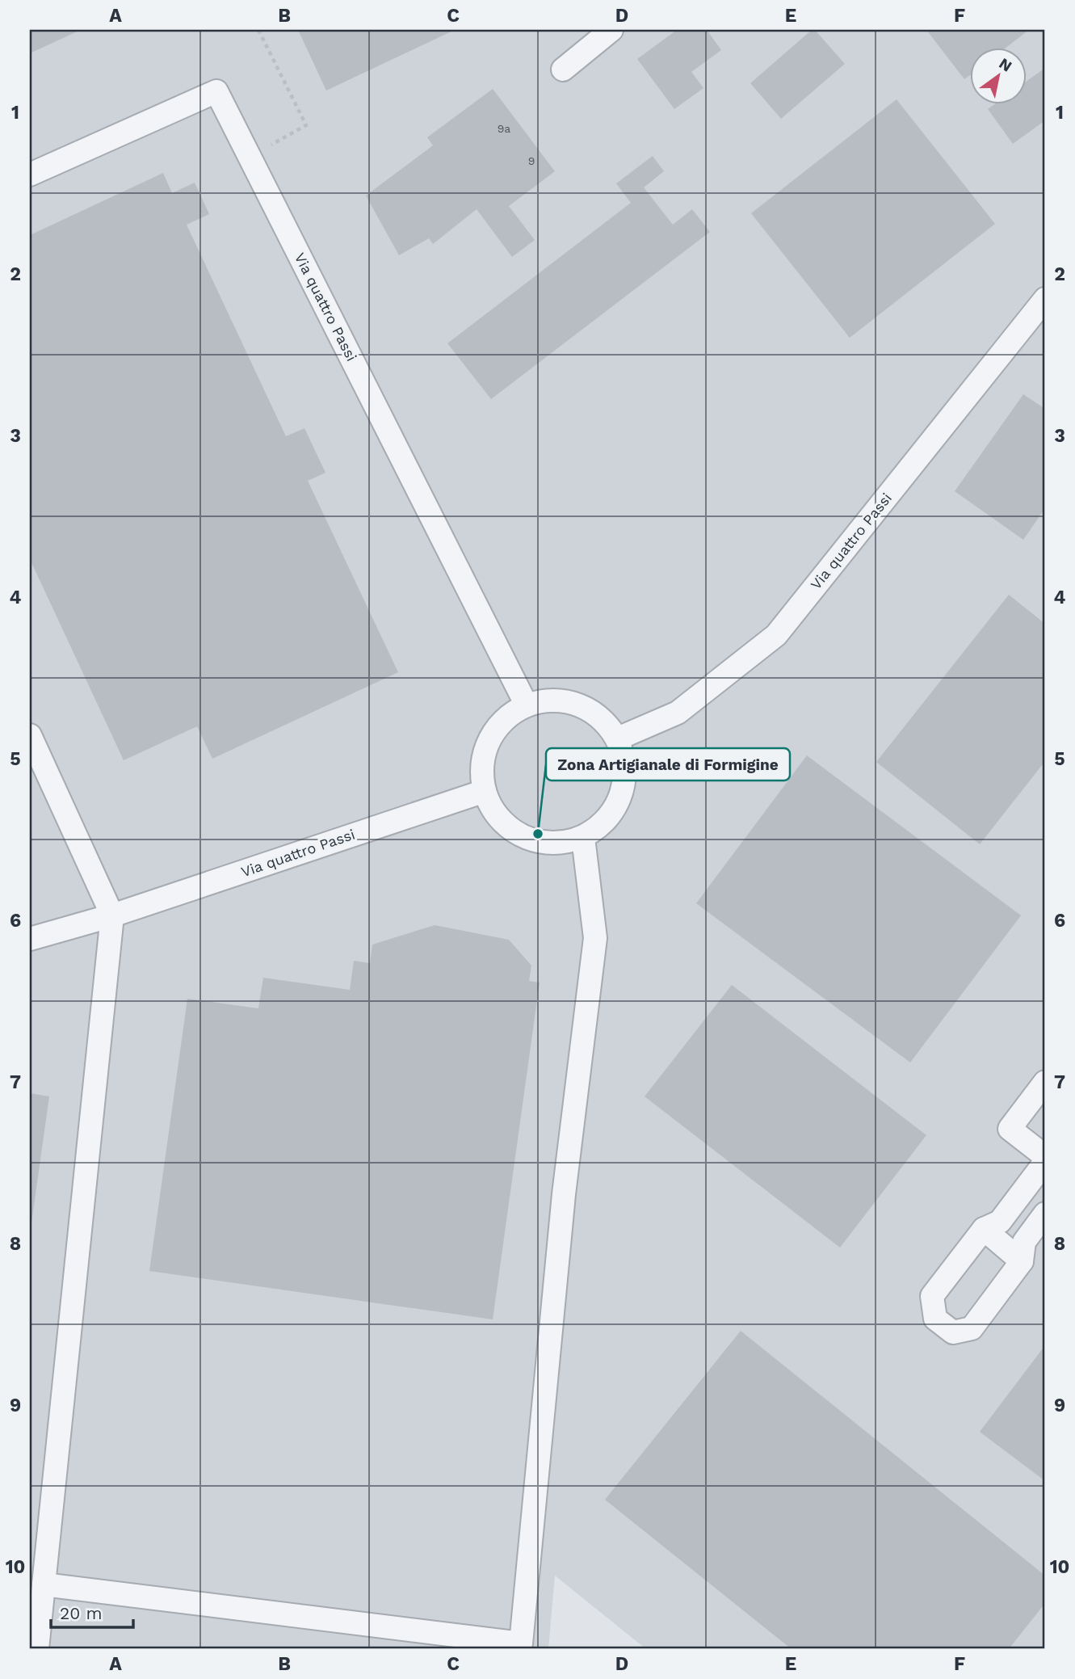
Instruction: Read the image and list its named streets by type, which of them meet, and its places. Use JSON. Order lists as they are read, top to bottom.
{
  "streets": {
    "street": ["Via quattro Passi"]
  },
  "places": ["Zona Artigianale di Formigine"],
  "house_numbers": ["9a", "9"],
  "scale_bar": "20 m",
  "north": "top right",
  "grid": {
    "columns": [
      "A",
      "B",
      "C",
      "D",
      "E",
      "F"
    ],
    "rows": [
      "1",
      "2",
      "3",
      "4",
      "5",
      "6",
      "7",
      "8",
      "9",
      "10"
    ]
  }
}
